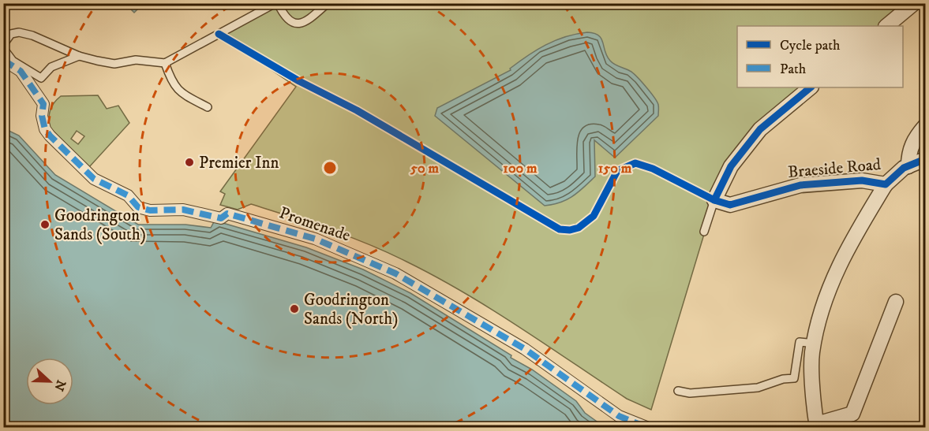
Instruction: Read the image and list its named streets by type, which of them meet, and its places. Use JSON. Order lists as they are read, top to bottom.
{
  "streets": {
    "street": ["Braeside Road", "Promenade"]
  },
  "places": ["Premier Inn", "Goodrington Sands (South)", "Goodrington Sands (North)"],
  "legend": ["Cycle path", "Path"],
  "north": "right",
  "rings": ["50 m", "100 m", "150 m"]
}
